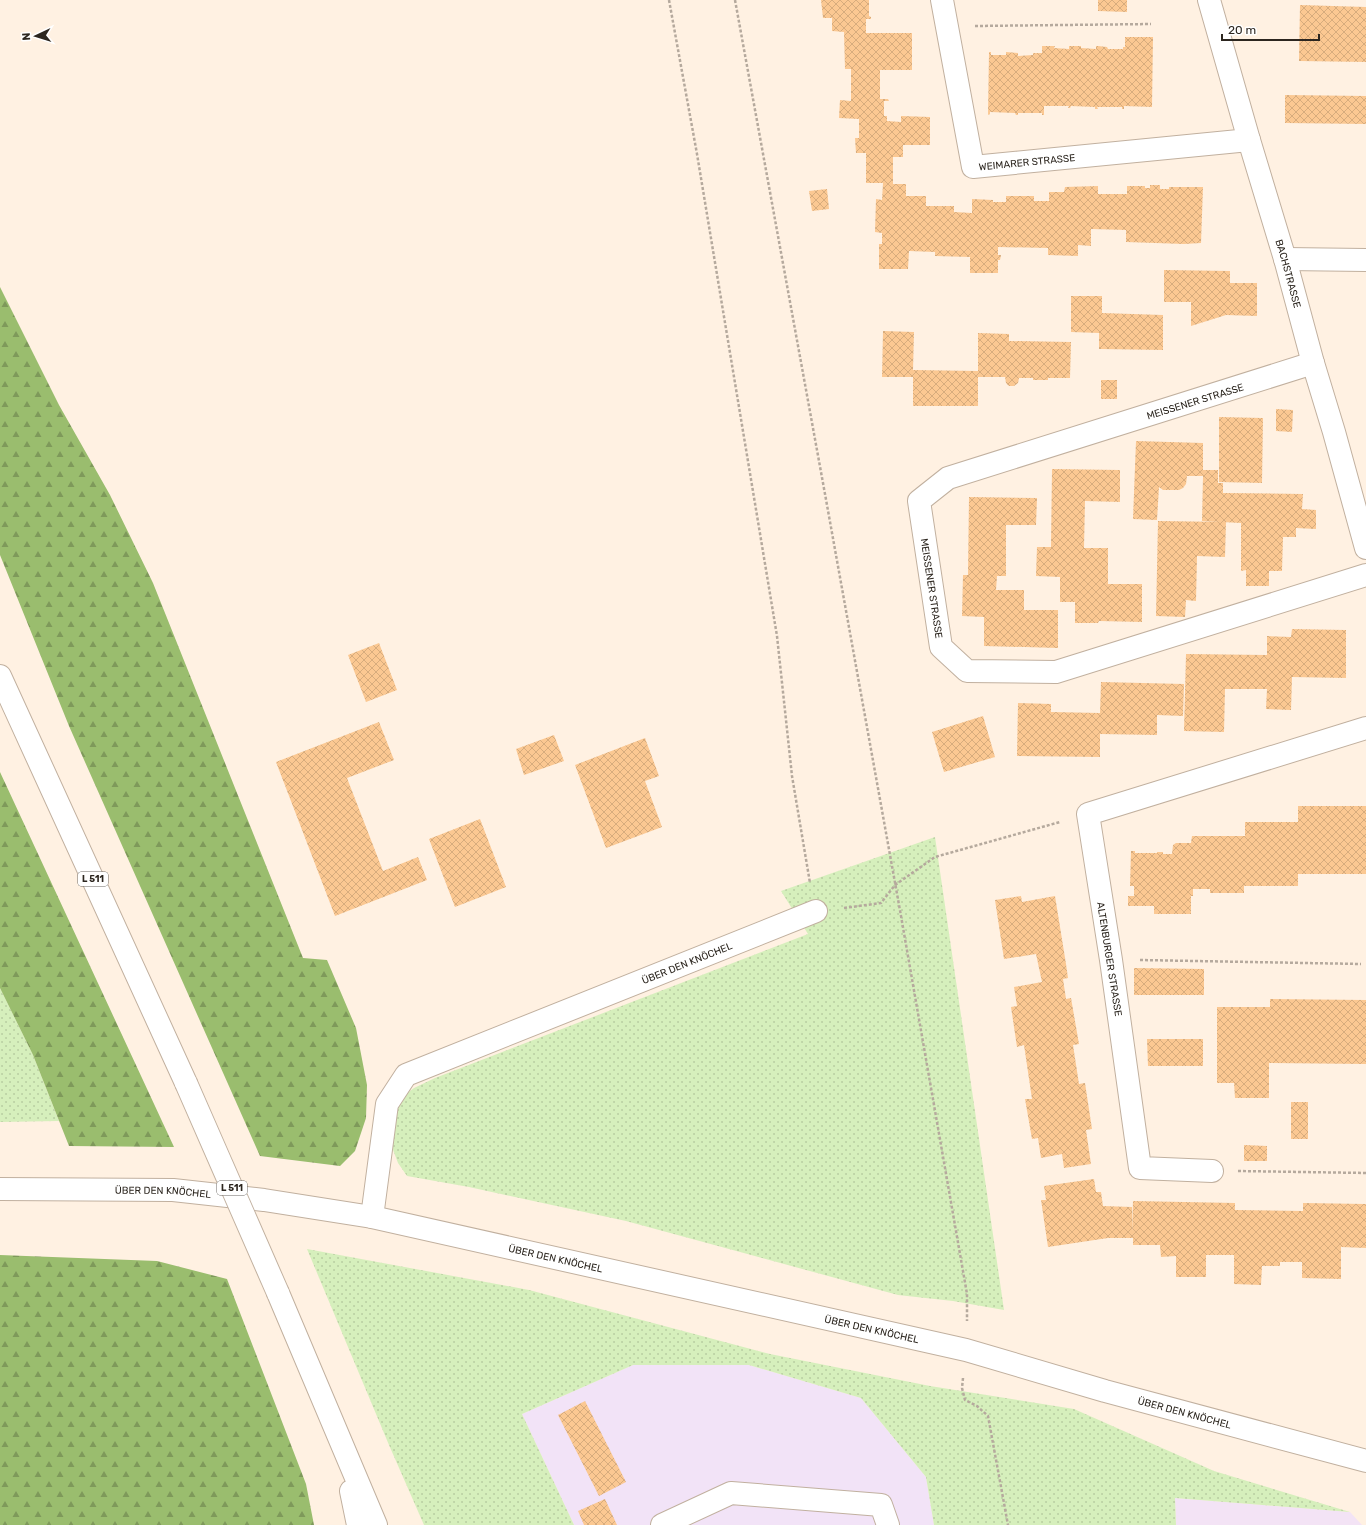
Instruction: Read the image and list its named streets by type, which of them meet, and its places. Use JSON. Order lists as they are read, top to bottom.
{
  "streets": {
    "main road": [
      "WEIMARER STRASSE",
      "BACHSTRASSE",
      "MEISSENER STRASSE",
      "L 511",
      "ALTENBURGER STRASSE",
      "ÜBER DEN KNÖCHEL"
    ]
  },
  "crossings": [
    ["WEIMARER STRASSE", "BACHSTRASSE"],
    ["BACHSTRASSE", "MEISSENER STRASSE"]
  ],
  "scale_bar": "20 m",
  "north": "left"
}
